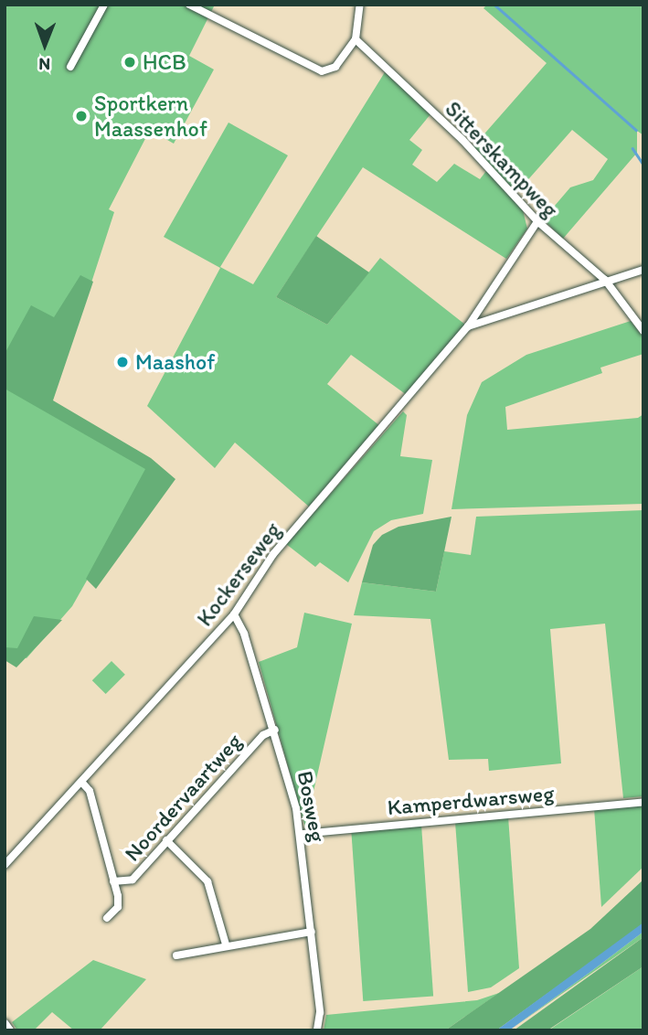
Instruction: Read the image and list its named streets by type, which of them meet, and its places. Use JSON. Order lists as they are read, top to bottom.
{
  "streets": {
    "street": [
      "Sitterskampweg",
      "Kockerseweg",
      "Noordervaartweg",
      "Kamperdwarsweg",
      "Bosweg"
    ]
  },
  "crossings": [
    ["Sitterskampweg", "Kockerseweg"],
    ["Kockerseweg", "Noordervaartweg"],
    ["Kockerseweg", "Bosweg"],
    ["Noordervaartweg", "Bosweg"],
    ["Kamperdwarsweg", "Bosweg"]
  ],
  "places": ["HCB", "Sportkern Maassenhof", "Maashof"],
  "north": "bottom"
}
